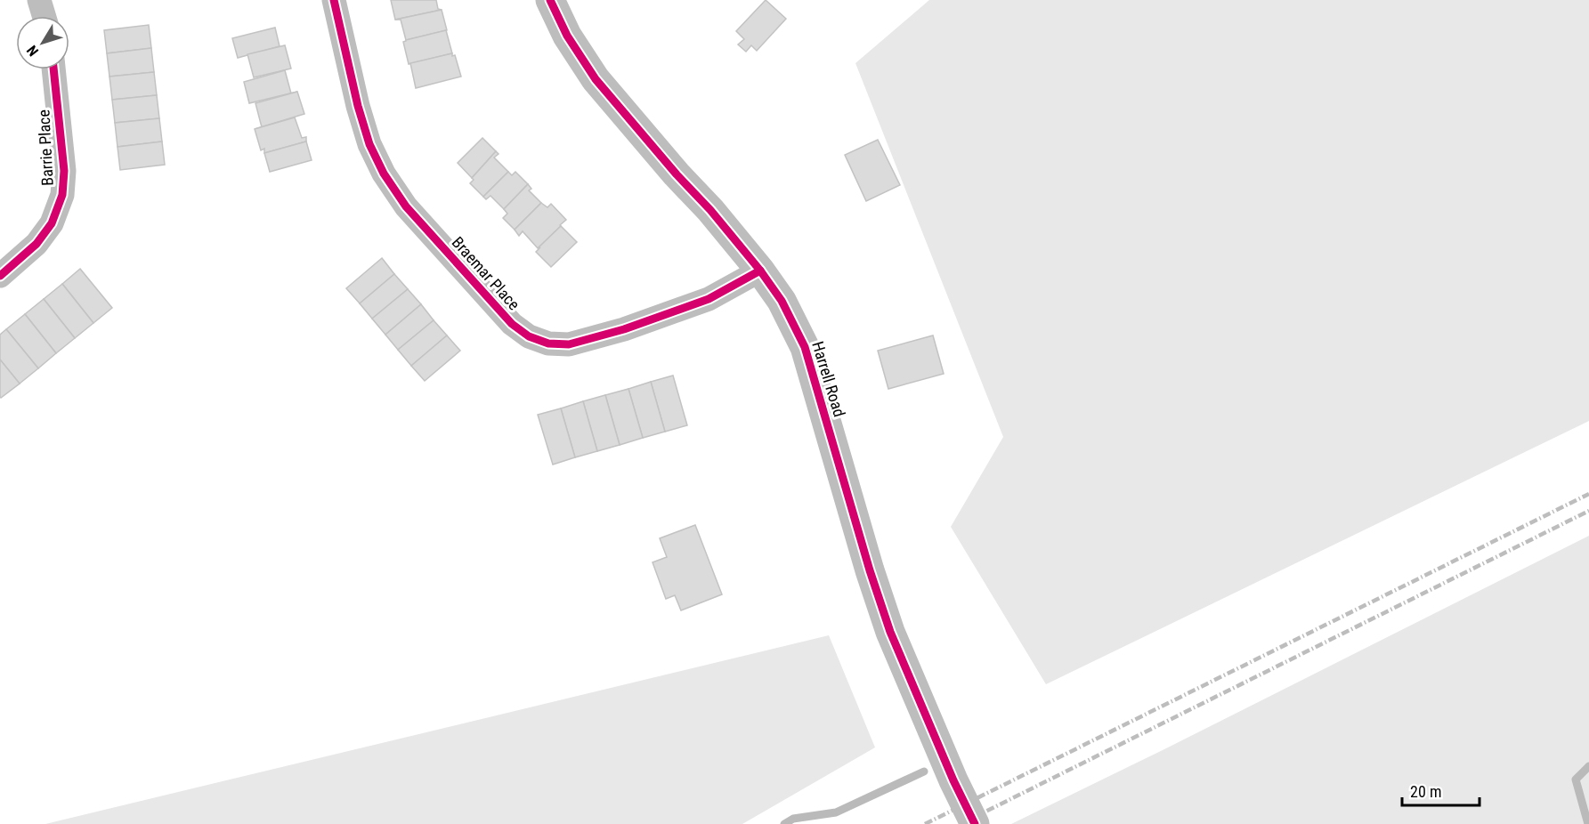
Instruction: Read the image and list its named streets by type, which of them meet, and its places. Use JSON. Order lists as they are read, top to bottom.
{
  "streets": {
    "street": ["Barrie Place", "Braemar Place", "Harrell Road"]
  },
  "crossings": [
    ["Braemar Place", "Harrell Road"]
  ],
  "scale_bar": "20 m",
  "north": "bottom left"
}
